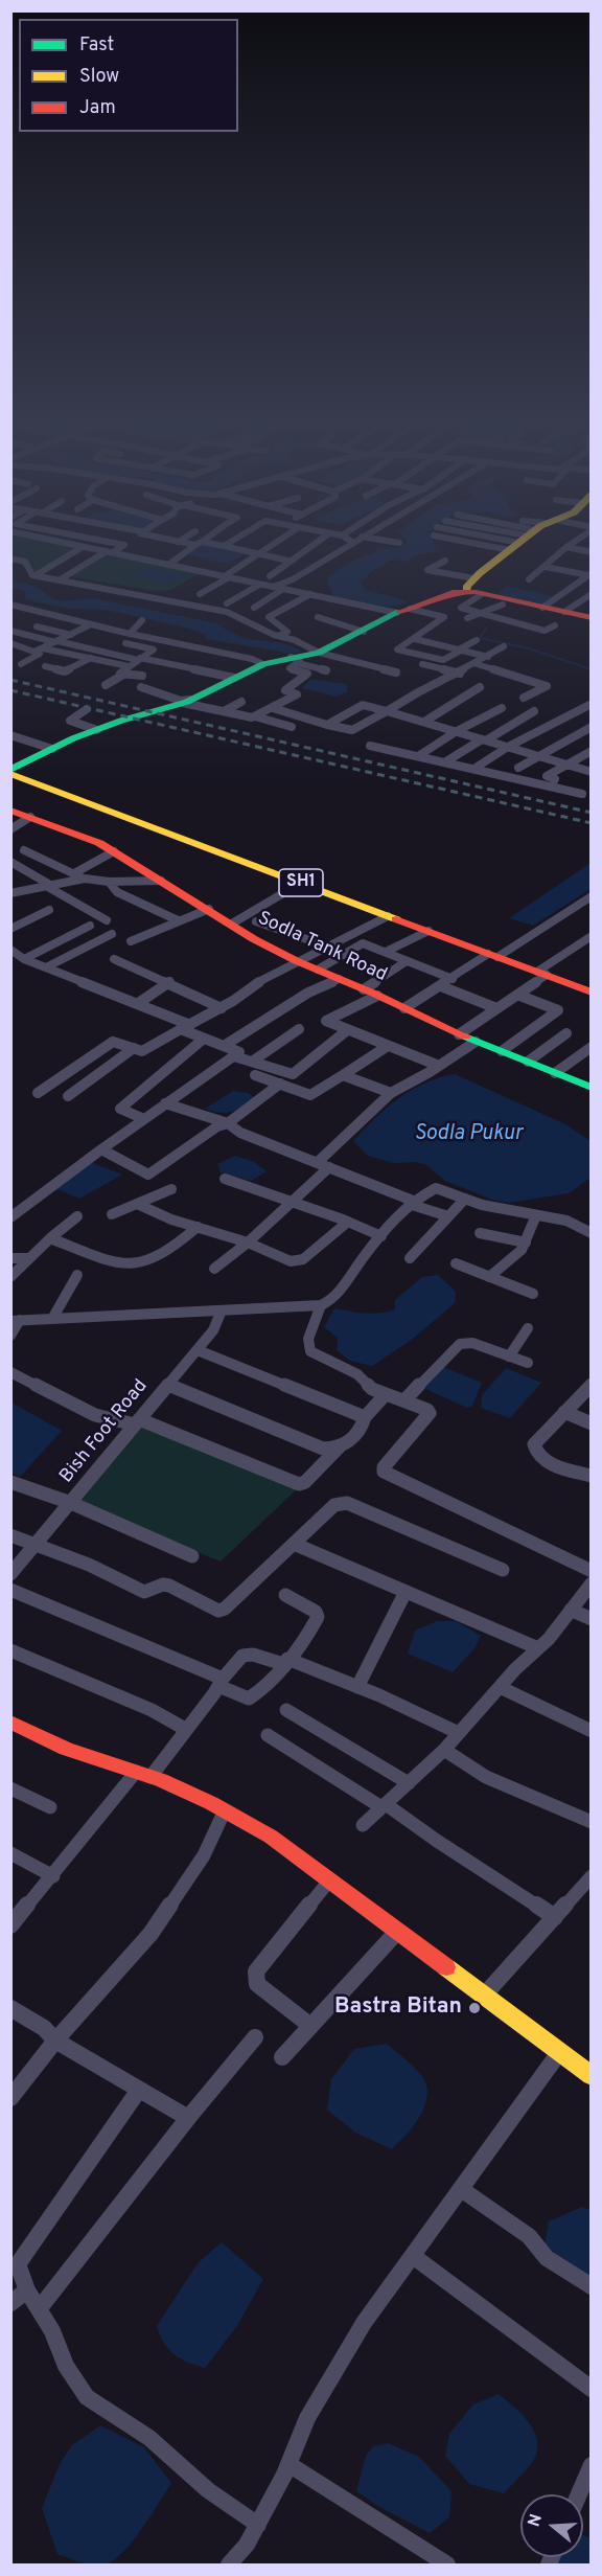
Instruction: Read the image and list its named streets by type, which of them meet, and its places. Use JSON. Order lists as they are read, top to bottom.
{
  "streets": {
    "street": ["SH1", "Sodla Tank Road", "Bish Foot Road"]
  },
  "water": ["Sodla Pukur"],
  "places": ["Bastra Bitan"],
  "legend": ["Fast", "Slow", "Jam"],
  "north": "left"
}
